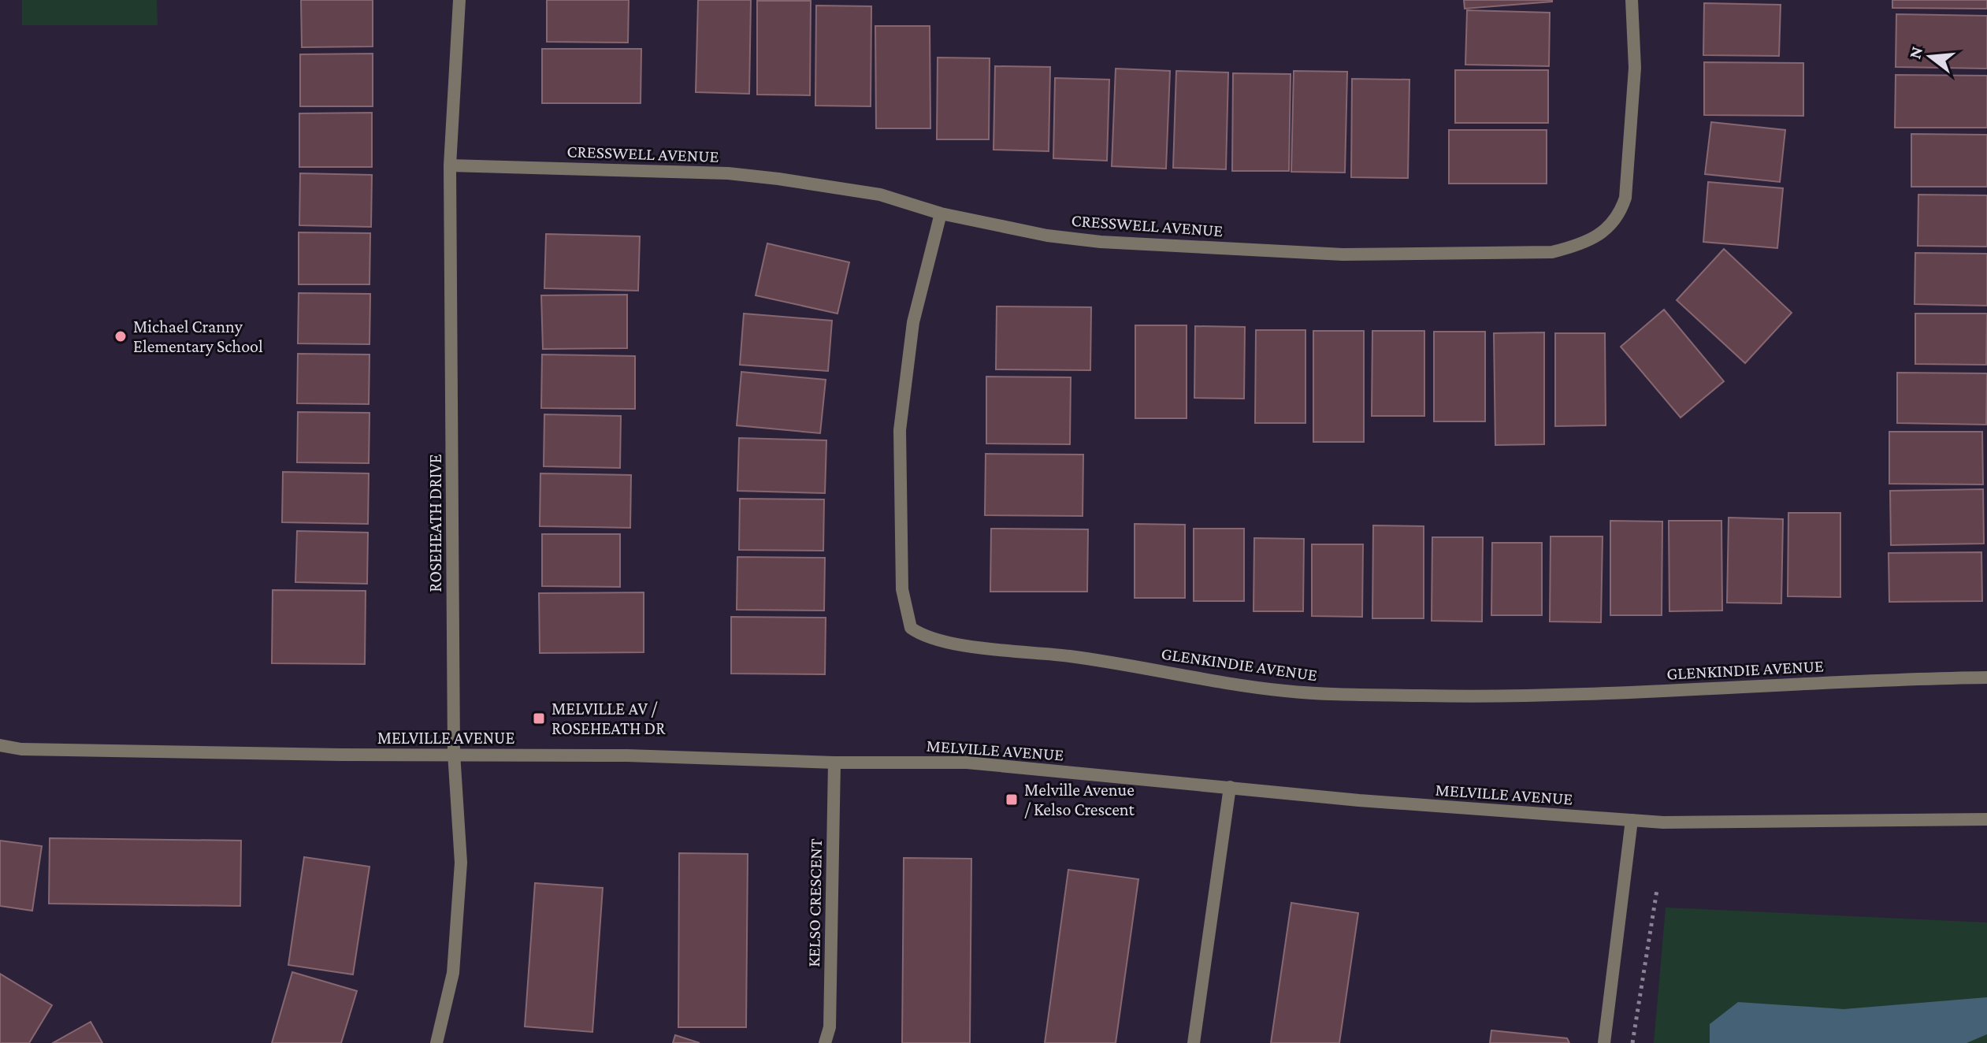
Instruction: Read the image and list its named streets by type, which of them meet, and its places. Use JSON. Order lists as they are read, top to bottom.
{
  "streets": {
    "street": [
      "CRESSWELL AVENUE",
      "ROSEHEATH DRIVE",
      "GLENKINDIE AVENUE",
      "MELVILLE AVENUE",
      "KELSO CRESCENT"
    ]
  },
  "crossings": [
    ["CRESSWELL AVENUE", "ROSEHEATH DRIVE"],
    ["CRESSWELL AVENUE", "GLENKINDIE AVENUE"],
    ["ROSEHEATH DRIVE", "MELVILLE AVENUE"],
    ["MELVILLE AVENUE", "KELSO CRESCENT"]
  ],
  "places": {
    "other": ["Michael Cranny Elementary School"],
    "transit": ["MELVILLE AV / ROSEHEATH DR", "Melville Avenue / Kelso Crescent"]
  },
  "north": "left"
}
